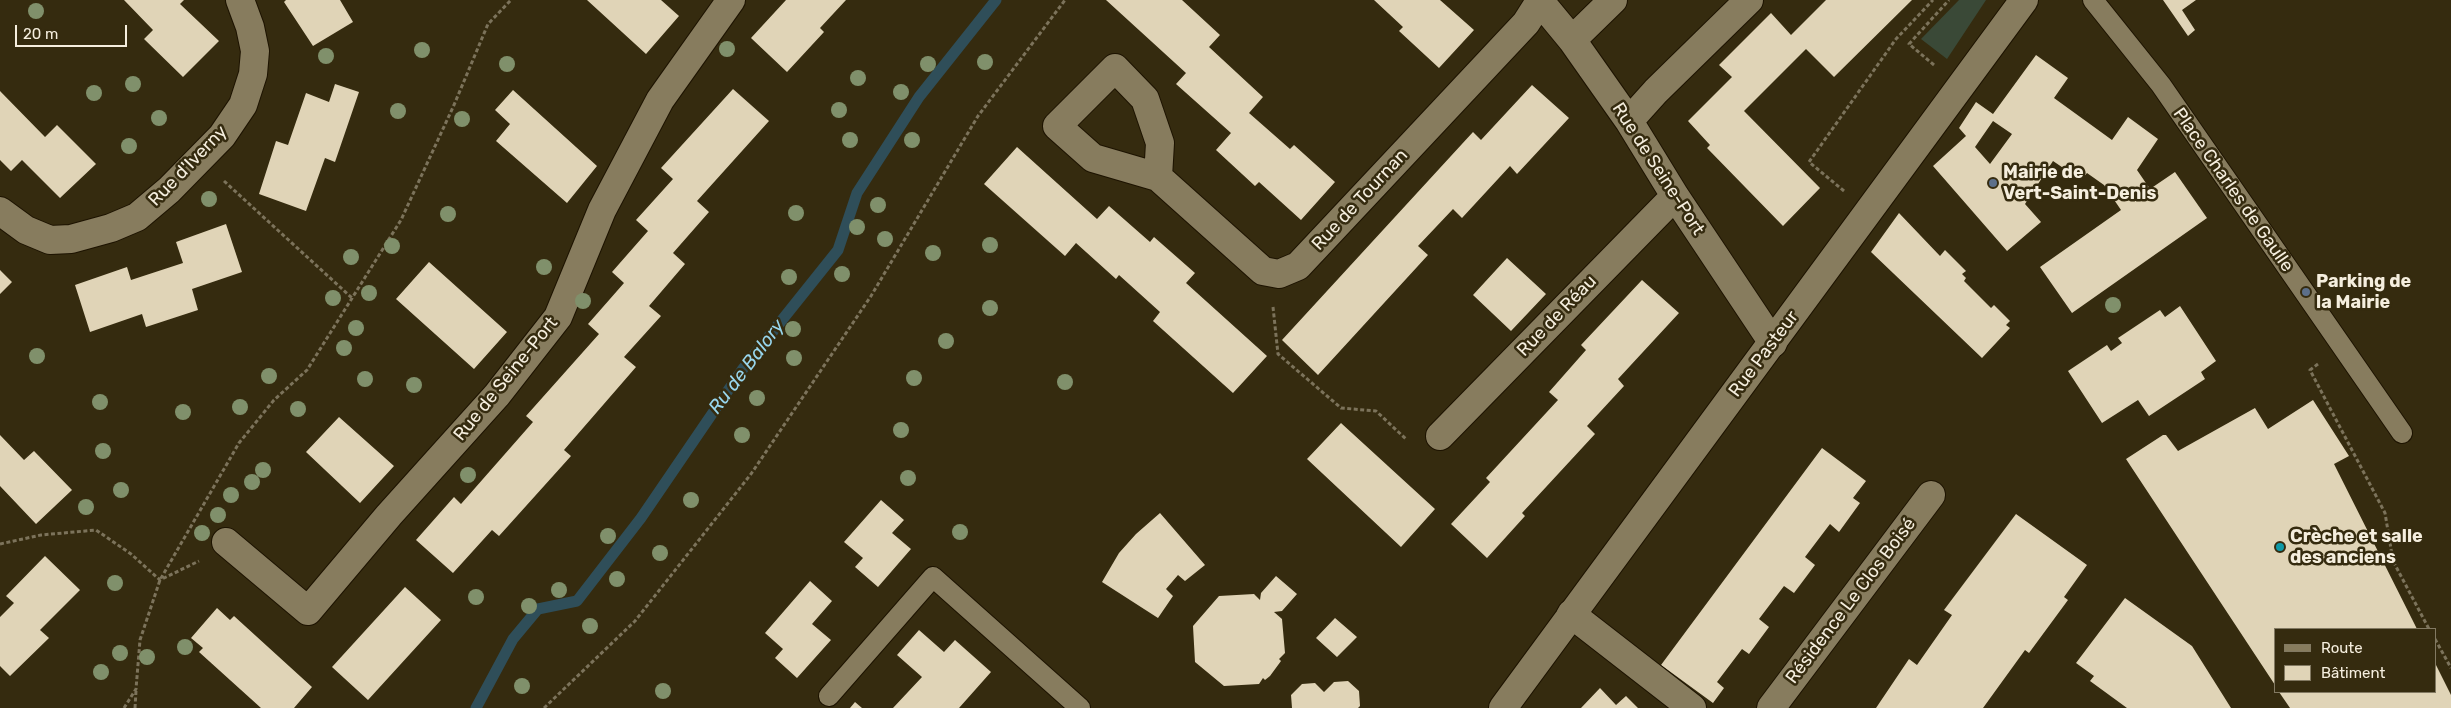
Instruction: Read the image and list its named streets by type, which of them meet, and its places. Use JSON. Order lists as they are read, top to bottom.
{
  "streets": {
    "street": [
      "Rue d'Iverny",
      "Rue de Seine-Port",
      "Rue de Tournan",
      "Rue de Réau",
      "Rue Pasteur",
      "Résidence Le Clos Boisé"
    ],
    "lane": ["Place Charles de Gaulle"]
  },
  "crossings": [
    ["Rue de Seine-Port", "Rue de Tournan"],
    ["Rue de Seine-Port", "Rue de Réau"],
    ["Rue de Seine-Port", "Rue Pasteur"]
  ],
  "water": ["Ru de Balory"],
  "places": ["Mairie de Vert-Saint-Denis", "Parking de la Mairie", "Crèche et salle des anciens"],
  "legend": ["Route", "Bâtiment"],
  "scale_bar": "20 m"
}
